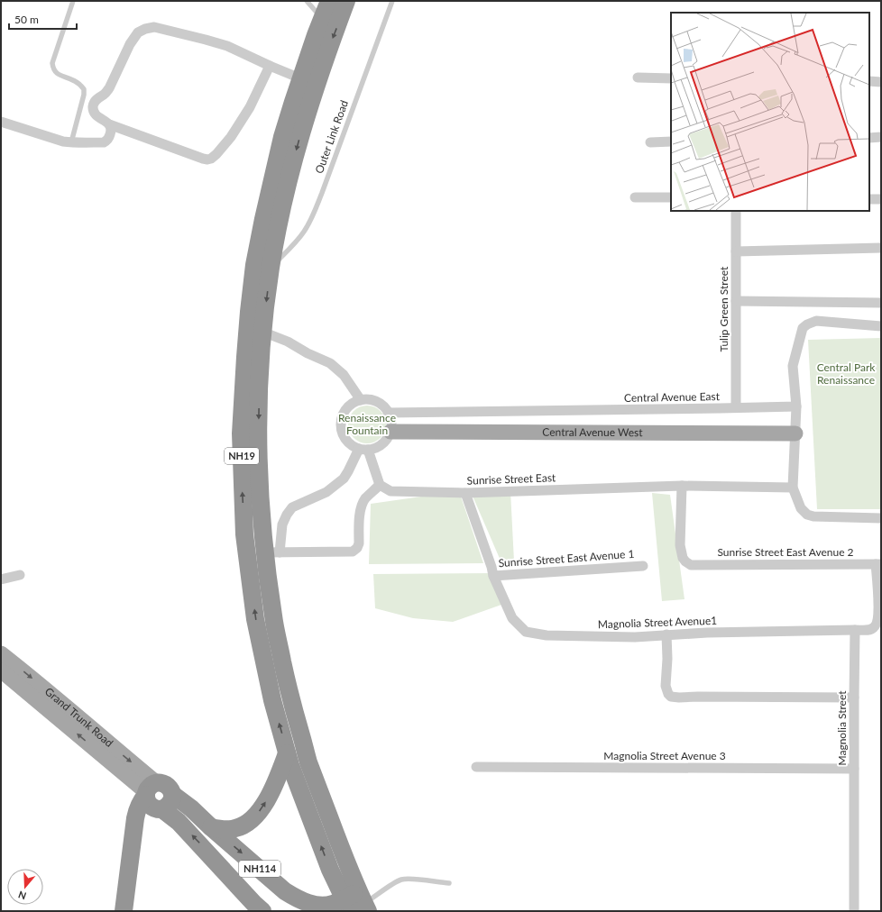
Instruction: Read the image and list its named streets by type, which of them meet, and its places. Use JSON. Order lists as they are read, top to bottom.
{
  "streets": {
    "highway": ["NH19", "NH114"],
    "main road": ["Central Avenue West", "Grand Trunk Road"],
    "street": [
      "Tulip Green Street",
      "Central Avenue East",
      "Sunrise Street East",
      "Sunrise Street East Avenue 2",
      "Sunrise Street East Avenue 1",
      "Magnolia Street Avenue1",
      "Magnolia Street",
      "Magnolia Street Avenue 3"
    ],
    "lane": ["Outer Link Road"]
  },
  "crossings": [
    ["Outer Link Road", "NH19"],
    ["Tulip Green Street", "Central Avenue East"],
    ["Central Avenue East", "Central Avenue West"],
    ["NH19", "NH114"],
    ["Sunrise Street East", "Sunrise Street East Avenue 2"],
    ["Sunrise Street East", "Sunrise Street East Avenue 1"],
    ["Sunrise Street East Avenue 1", "Magnolia Street Avenue1"],
    ["Magnolia Street Avenue1", "Magnolia Street"],
    ["Grand Trunk Road", "NH114"],
    ["Magnolia Street", "Magnolia Street Avenue 3"]
  ],
  "parks": ["Central Park Renaissance", "Renaissance Fountain"],
  "scale_bar": "50 m",
  "north": "bottom"
}
